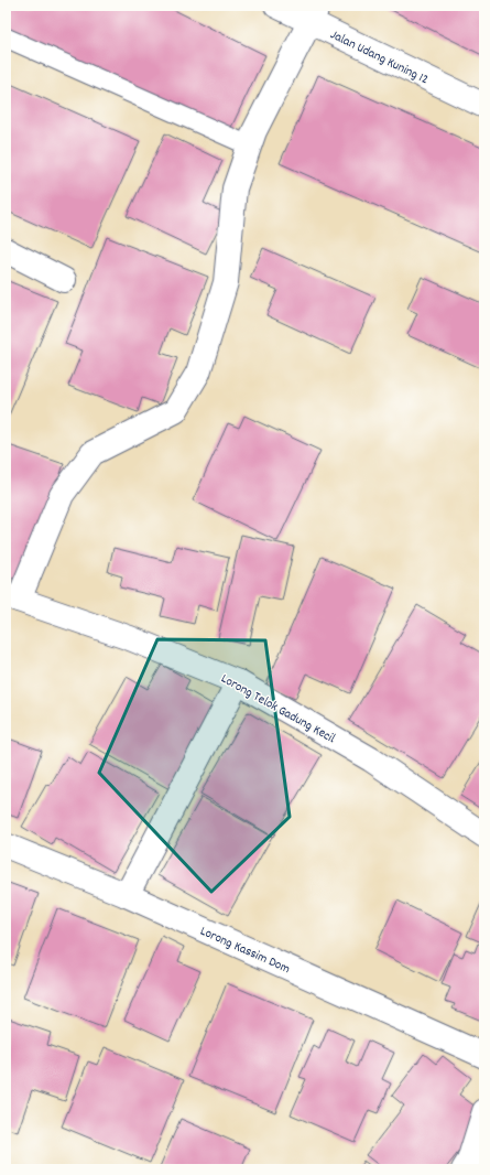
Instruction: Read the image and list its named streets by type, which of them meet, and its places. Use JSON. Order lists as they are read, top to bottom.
{
  "streets": {
    "street": ["Jalan Udang Kuning 12", "Lorong Telok Gadung Kecil", "Lorong Kassim Dom"]
  }
}
